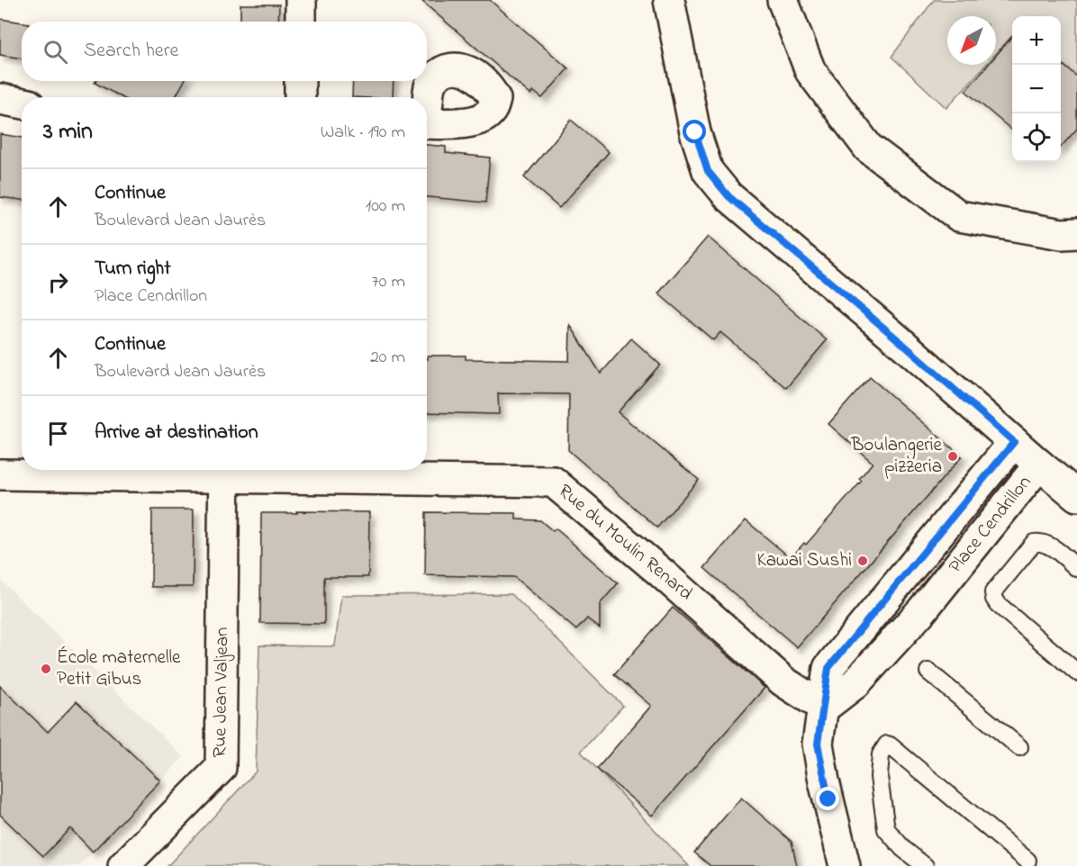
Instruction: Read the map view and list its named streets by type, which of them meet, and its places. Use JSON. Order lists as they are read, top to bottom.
{
  "streets": {
    "street": ["Place Cendrillon", "Rue du Moulin Renard", "Rue Jean Valjean"]
  },
  "crossings": [
    ["Place Cendrillon", "Rue du Moulin Renard"],
    ["Rue du Moulin Renard", "Rue Jean Valjean"]
  ],
  "places": ["Boulangerie pizzeria", "Kawai Sushi", "École maternelle Petit Gibus"],
  "north": "bottom left",
  "page": {
    "map_buttons": ["+", "−"],
    "search": "Search here",
    "heading": ["3 min", "Walk · 190 m"],
    "list": [
      ["Continue", "Boulevard Jean Jaurès", "100 m"],
      ["Turn right", "Place Cendrillon", "70 m"],
      ["Continue", "Boulevard Jean Jaurès", "20 m"],
      "Arrive at destination"
    ]
  }
}
